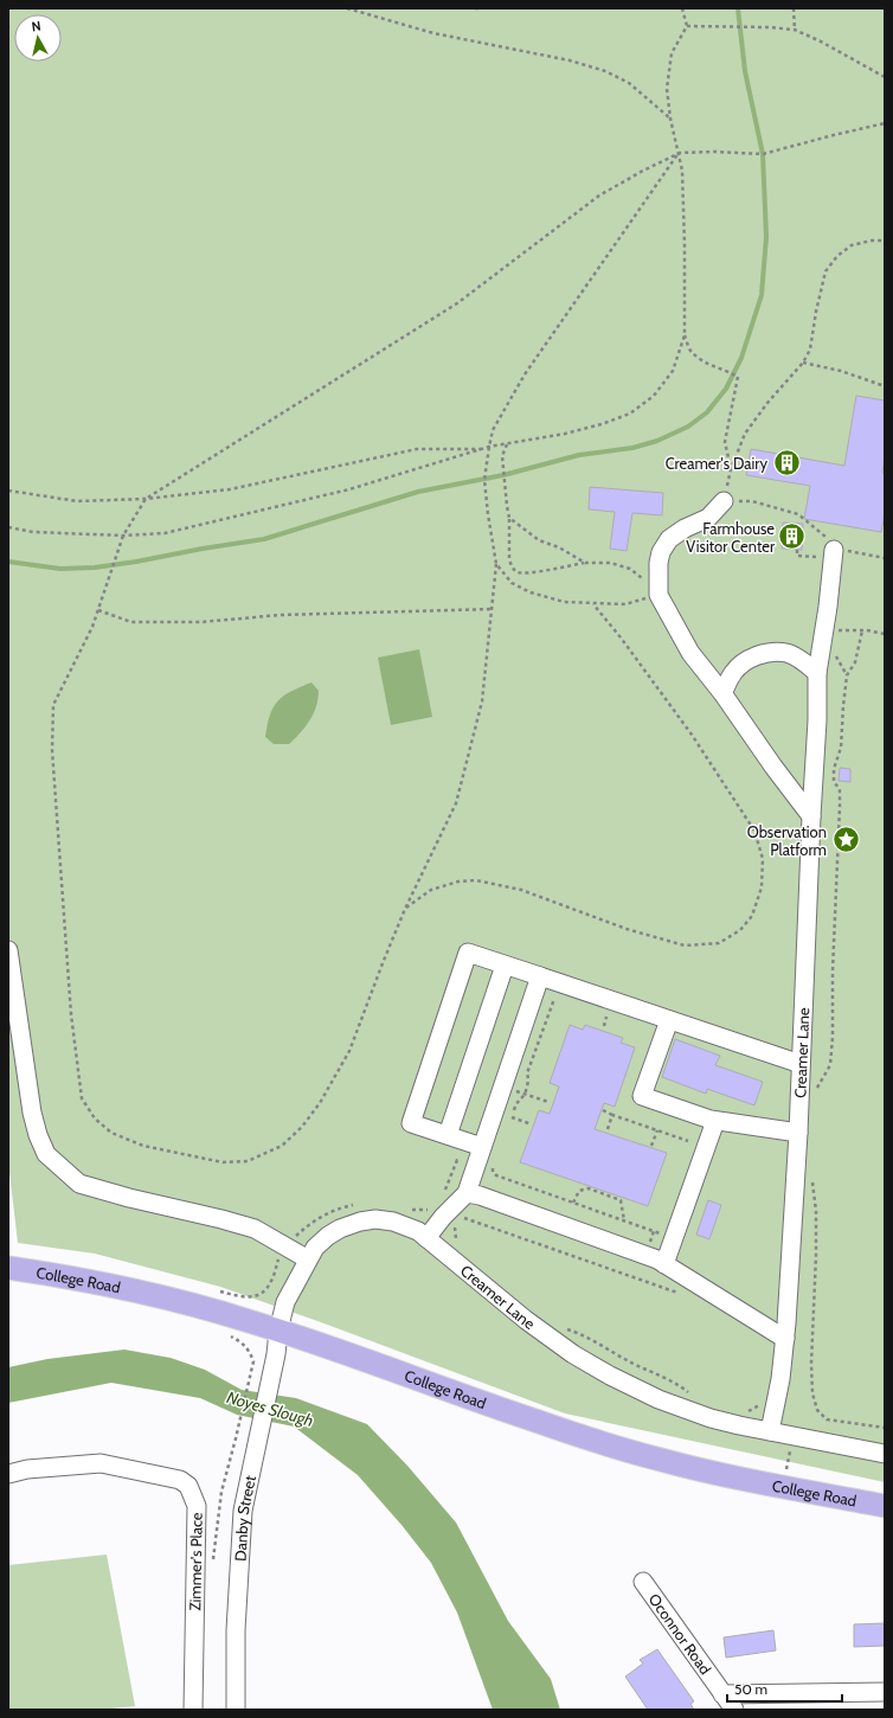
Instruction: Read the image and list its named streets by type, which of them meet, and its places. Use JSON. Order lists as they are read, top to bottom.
{
  "streets": {
    "main road": ["College Road"],
    "street": [
      "Creamer Lane",
      "Danby Street",
      "Zimmer's Place",
      "Oconnor Road"
    ]
  },
  "crossings": [
    ["Creamer Lane", "College Road"],
    ["Creamer Lane", "Danby Street"],
    ["College Road", "Danby Street"]
  ],
  "water": ["Noyes Slough"],
  "places": {
    "building": ["Creamer's Dairy", "Farmhouse Visitor Center"],
    "place": ["Observation Platform"]
  },
  "scale_bar": "50 m",
  "north": "top"
}
